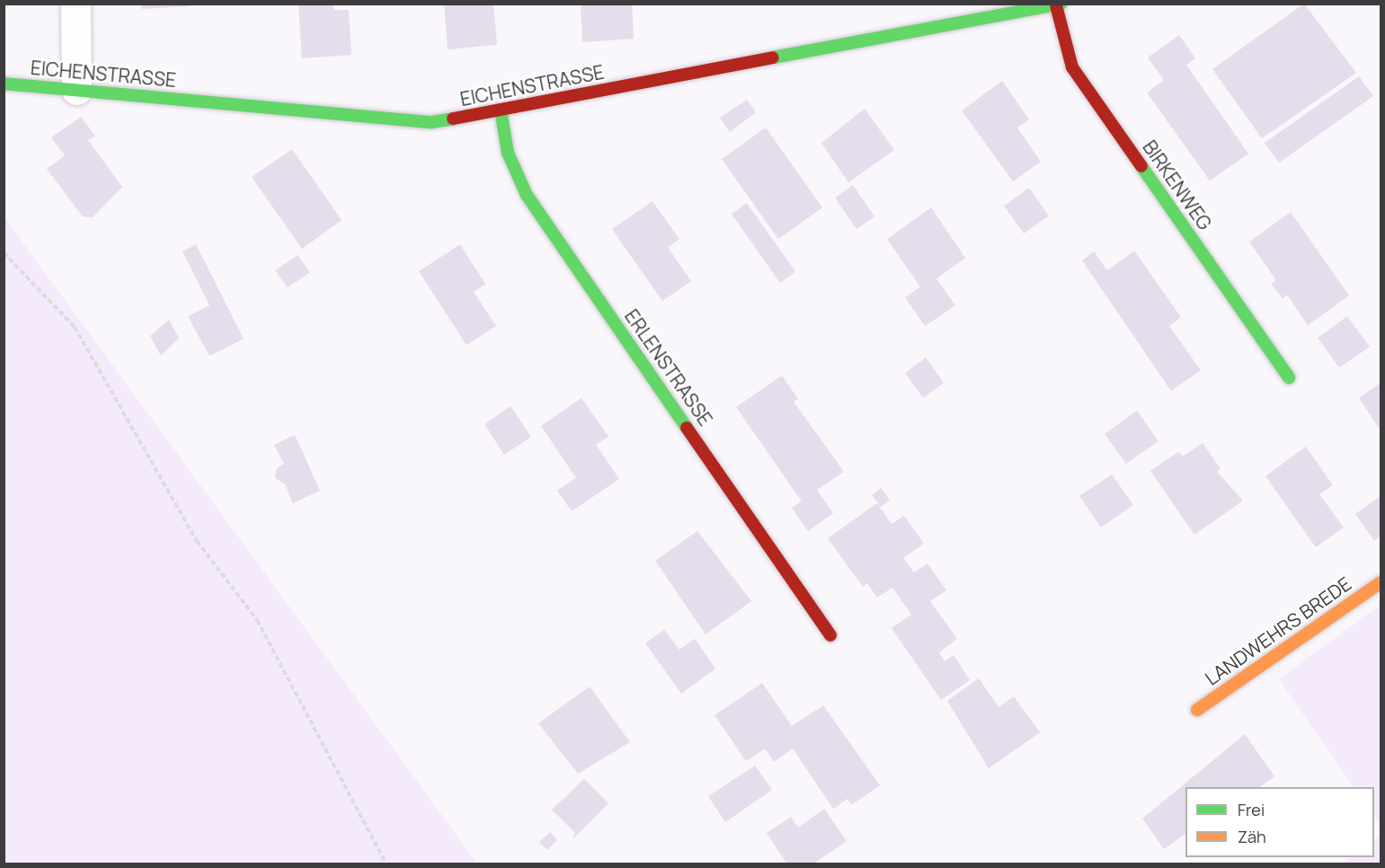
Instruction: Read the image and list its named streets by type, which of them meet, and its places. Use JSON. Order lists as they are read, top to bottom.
{
  "streets": {
    "street": [
      "EICHENSTRASSE",
      "BIRKENWEG",
      "ERLENSTRASSE",
      "LANDWEHRS BREDE"
    ]
  },
  "crossings": [
    ["EICHENSTRASSE", "BIRKENWEG"],
    ["EICHENSTRASSE", "ERLENSTRASSE"]
  ],
  "legend": ["Frei", "Zäh"]
}
